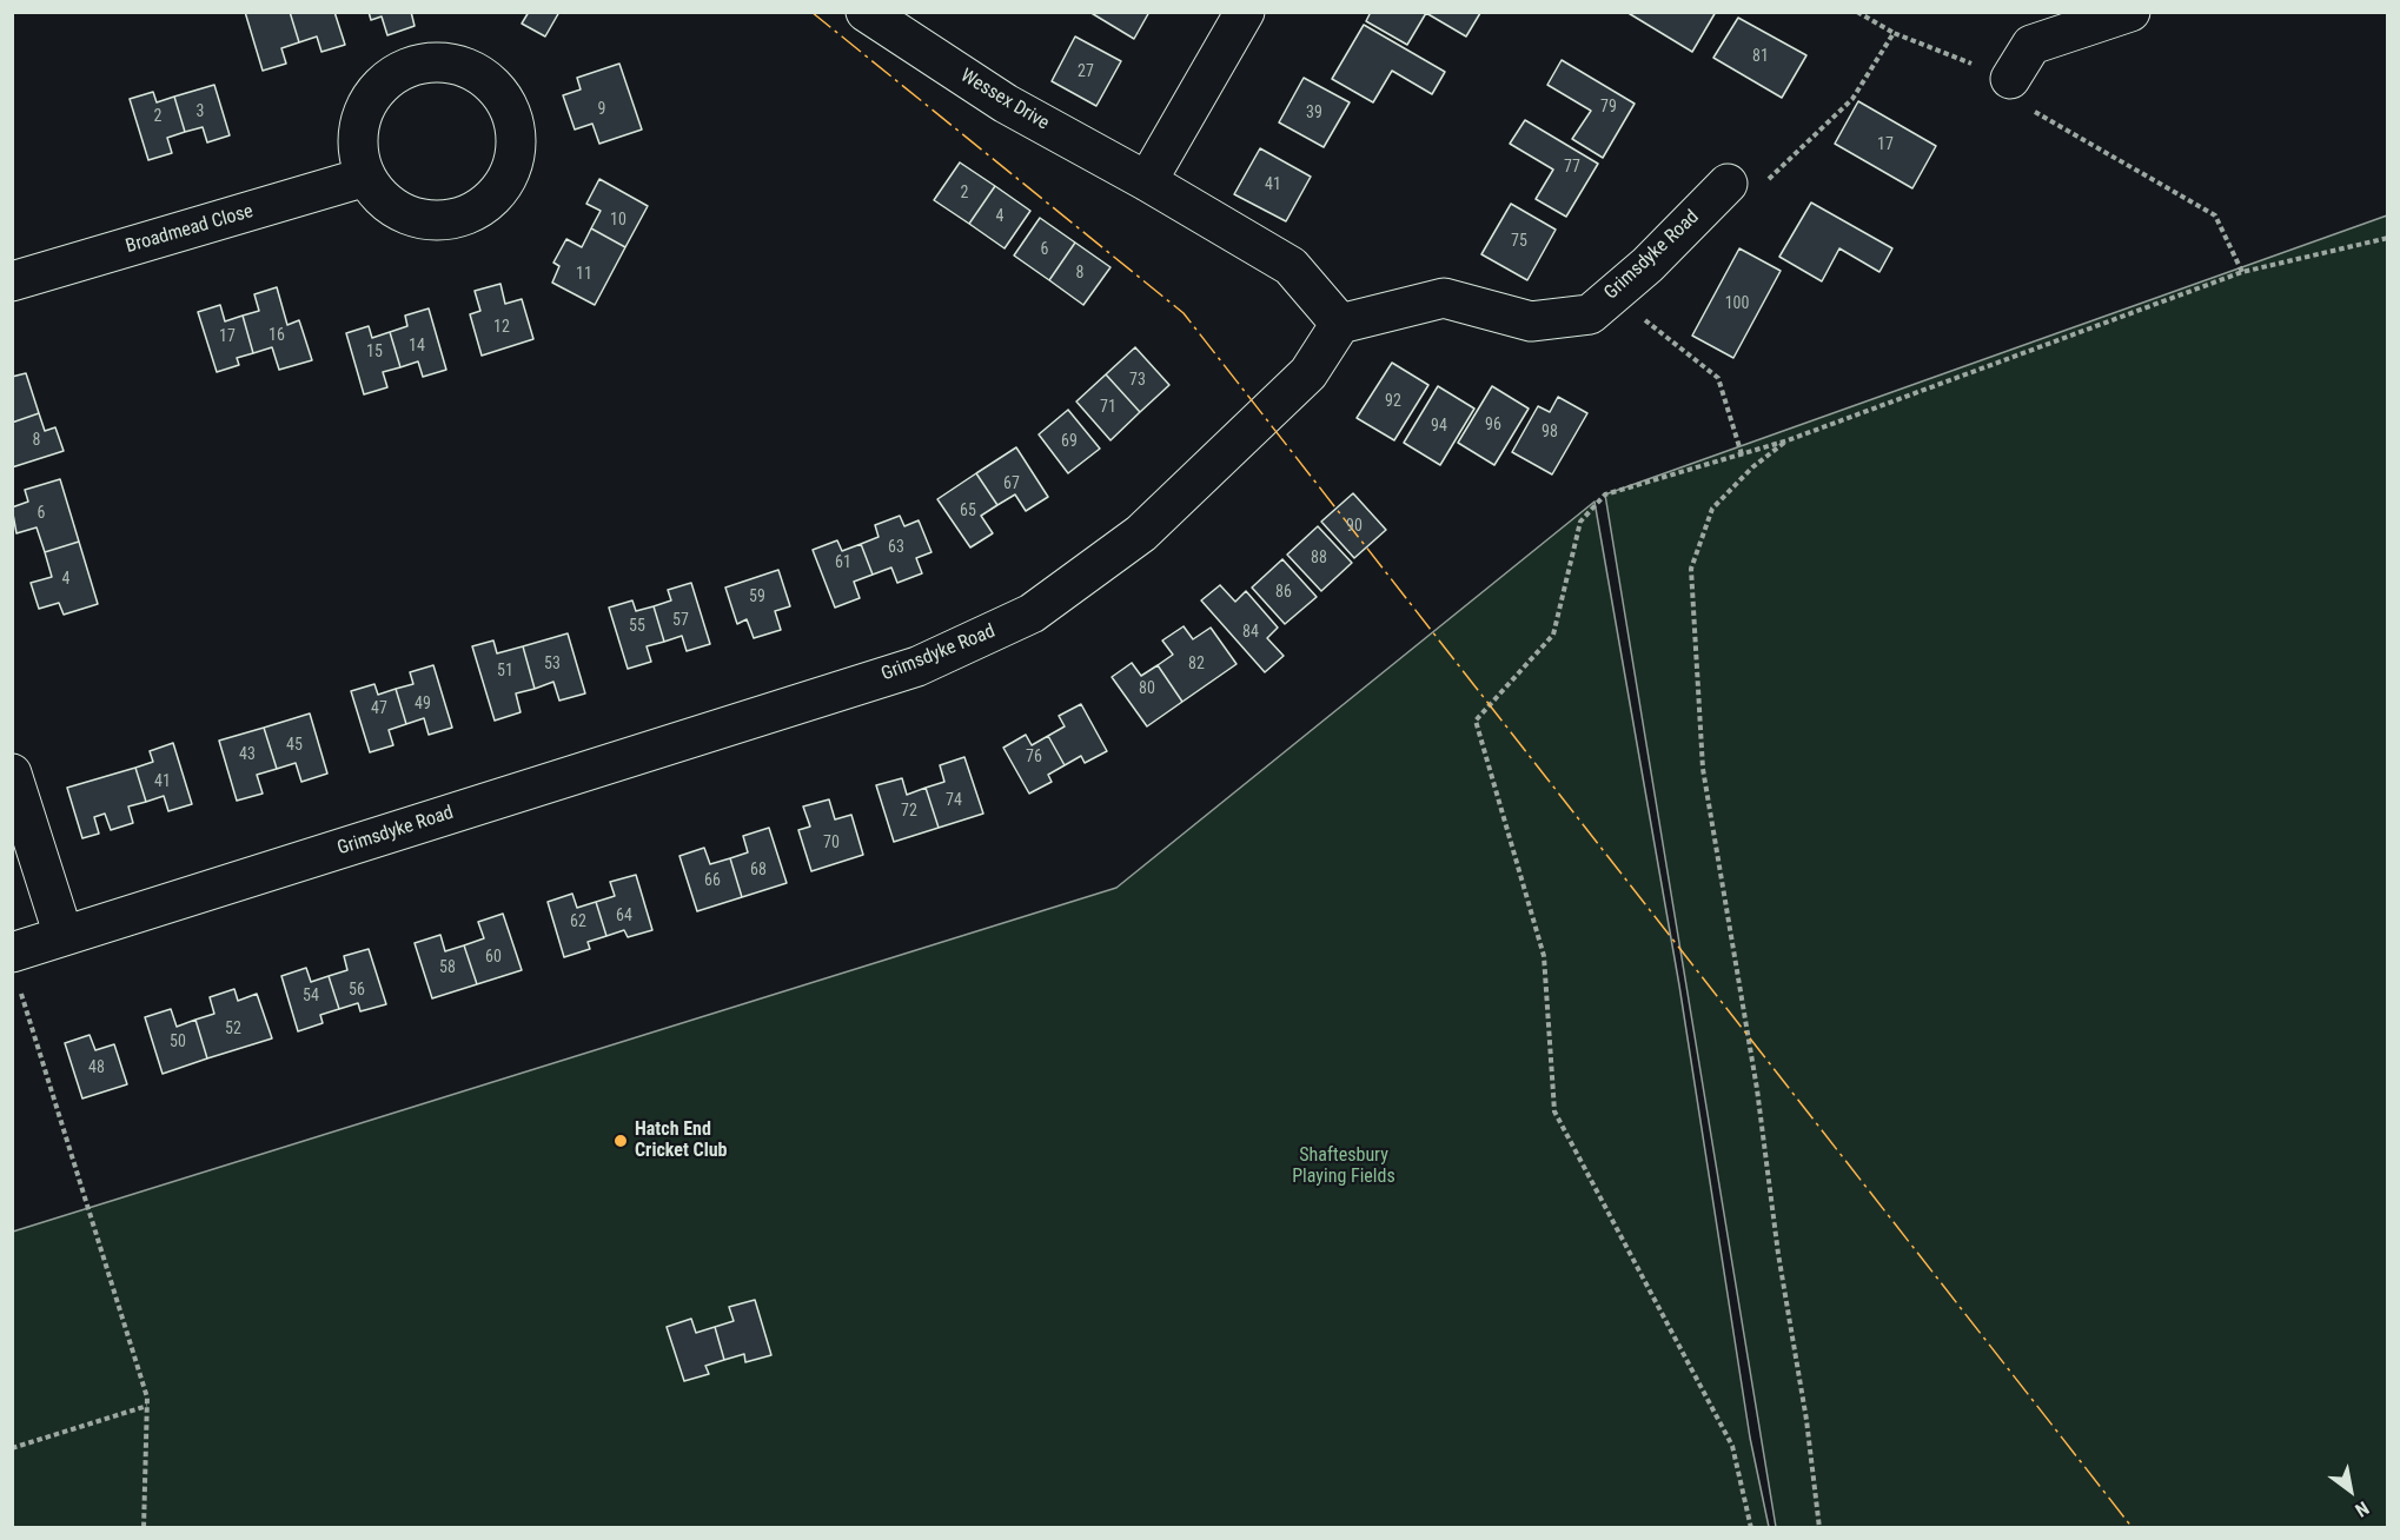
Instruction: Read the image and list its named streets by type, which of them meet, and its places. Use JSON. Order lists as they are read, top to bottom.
{
  "streets": {
    "street": ["Wessex Drive", "Broadmead Close", "Grimsdyke Road"]
  },
  "crossings": [
    ["Wessex Drive", "Grimsdyke Road"]
  ],
  "parks": ["Shaftesbury Playing Fields"],
  "places": ["Hatch End Cricket Club"],
  "house_numbers": [
    "81",
    "27",
    "79",
    "9",
    "3",
    "39",
    "2",
    "17",
    "77",
    "41",
    "2",
    "4",
    "10",
    "75",
    "6",
    "8",
    "11",
    "100",
    "12",
    "16",
    "17",
    "14",
    "15",
    "73",
    "92",
    "71",
    "96",
    "94",
    "98",
    "8",
    "69",
    "67",
    "65",
    "6",
    "90",
    "63",
    "88",
    "61",
    "4",
    "86",
    "59",
    "57",
    "55",
    "84",
    "53",
    "82",
    "51",
    "80",
    "49",
    "47",
    "45",
    "43",
    "76",
    "41",
    "74",
    "72",
    "70",
    "68",
    "66",
    "64",
    "62",
    "60",
    "58",
    "56",
    "54",
    "52",
    "50",
    "48"
  ],
  "north": "bottom right"
}
